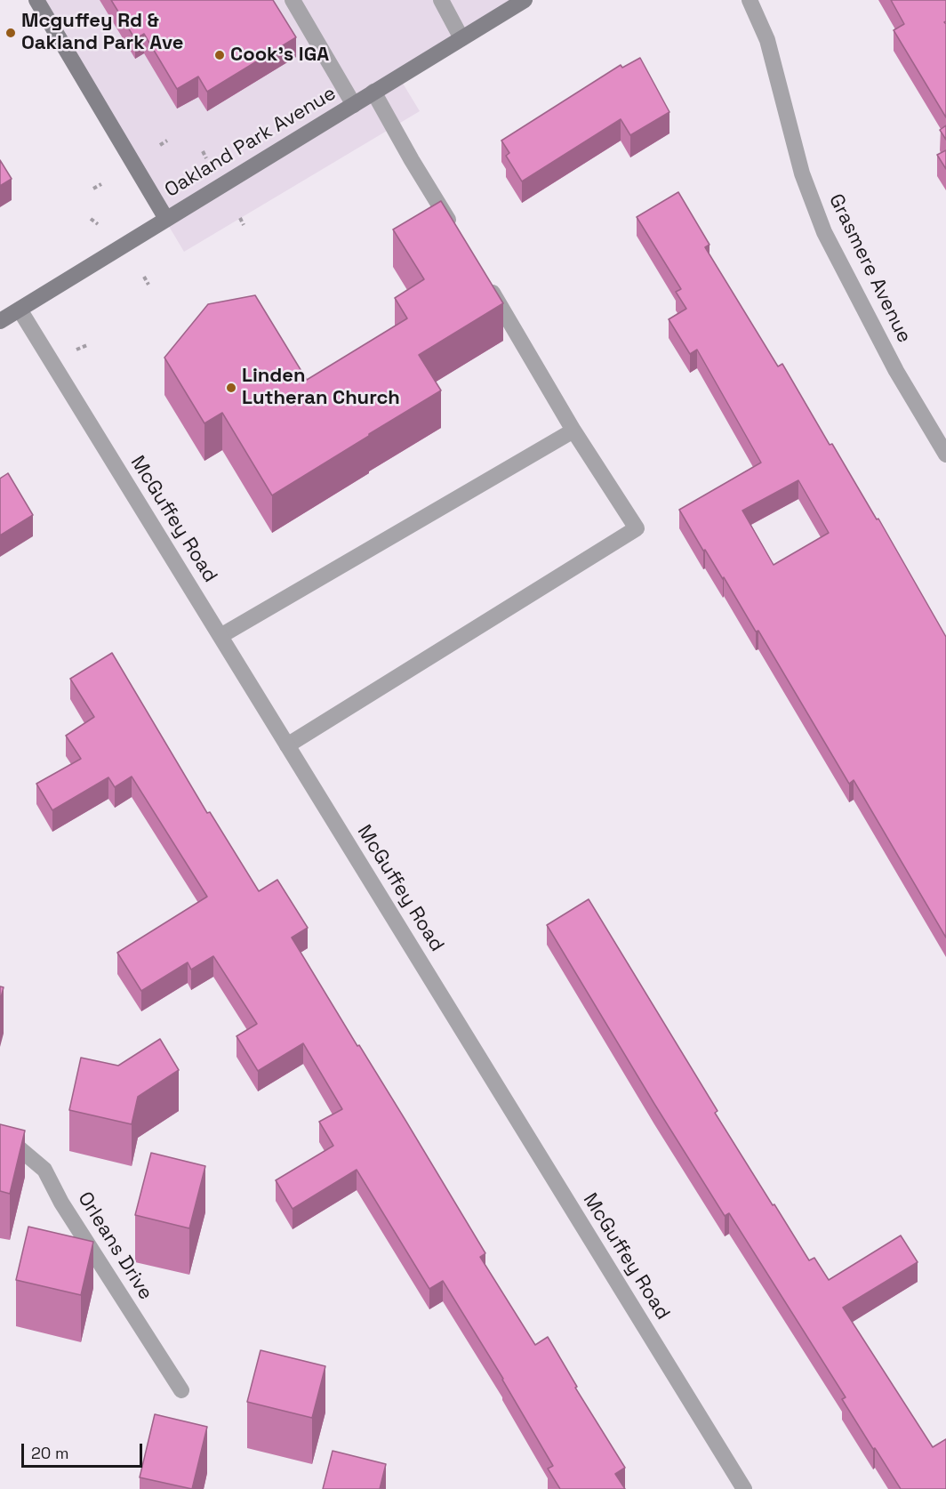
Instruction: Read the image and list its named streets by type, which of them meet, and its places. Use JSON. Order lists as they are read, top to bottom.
{
  "streets": {
    "main road": ["Oakland Park Avenue"],
    "street": ["Grasmere Avenue", "McGuffey Road", "Orleans Drive"]
  },
  "crossings": [
    ["Oakland Park Avenue", "McGuffey Road"]
  ],
  "places": ["Mcguffey Rd & Oakland Park Ave", "Cook's IGA", "Linden Lutheran Church"],
  "scale_bar": "20 m"
}
